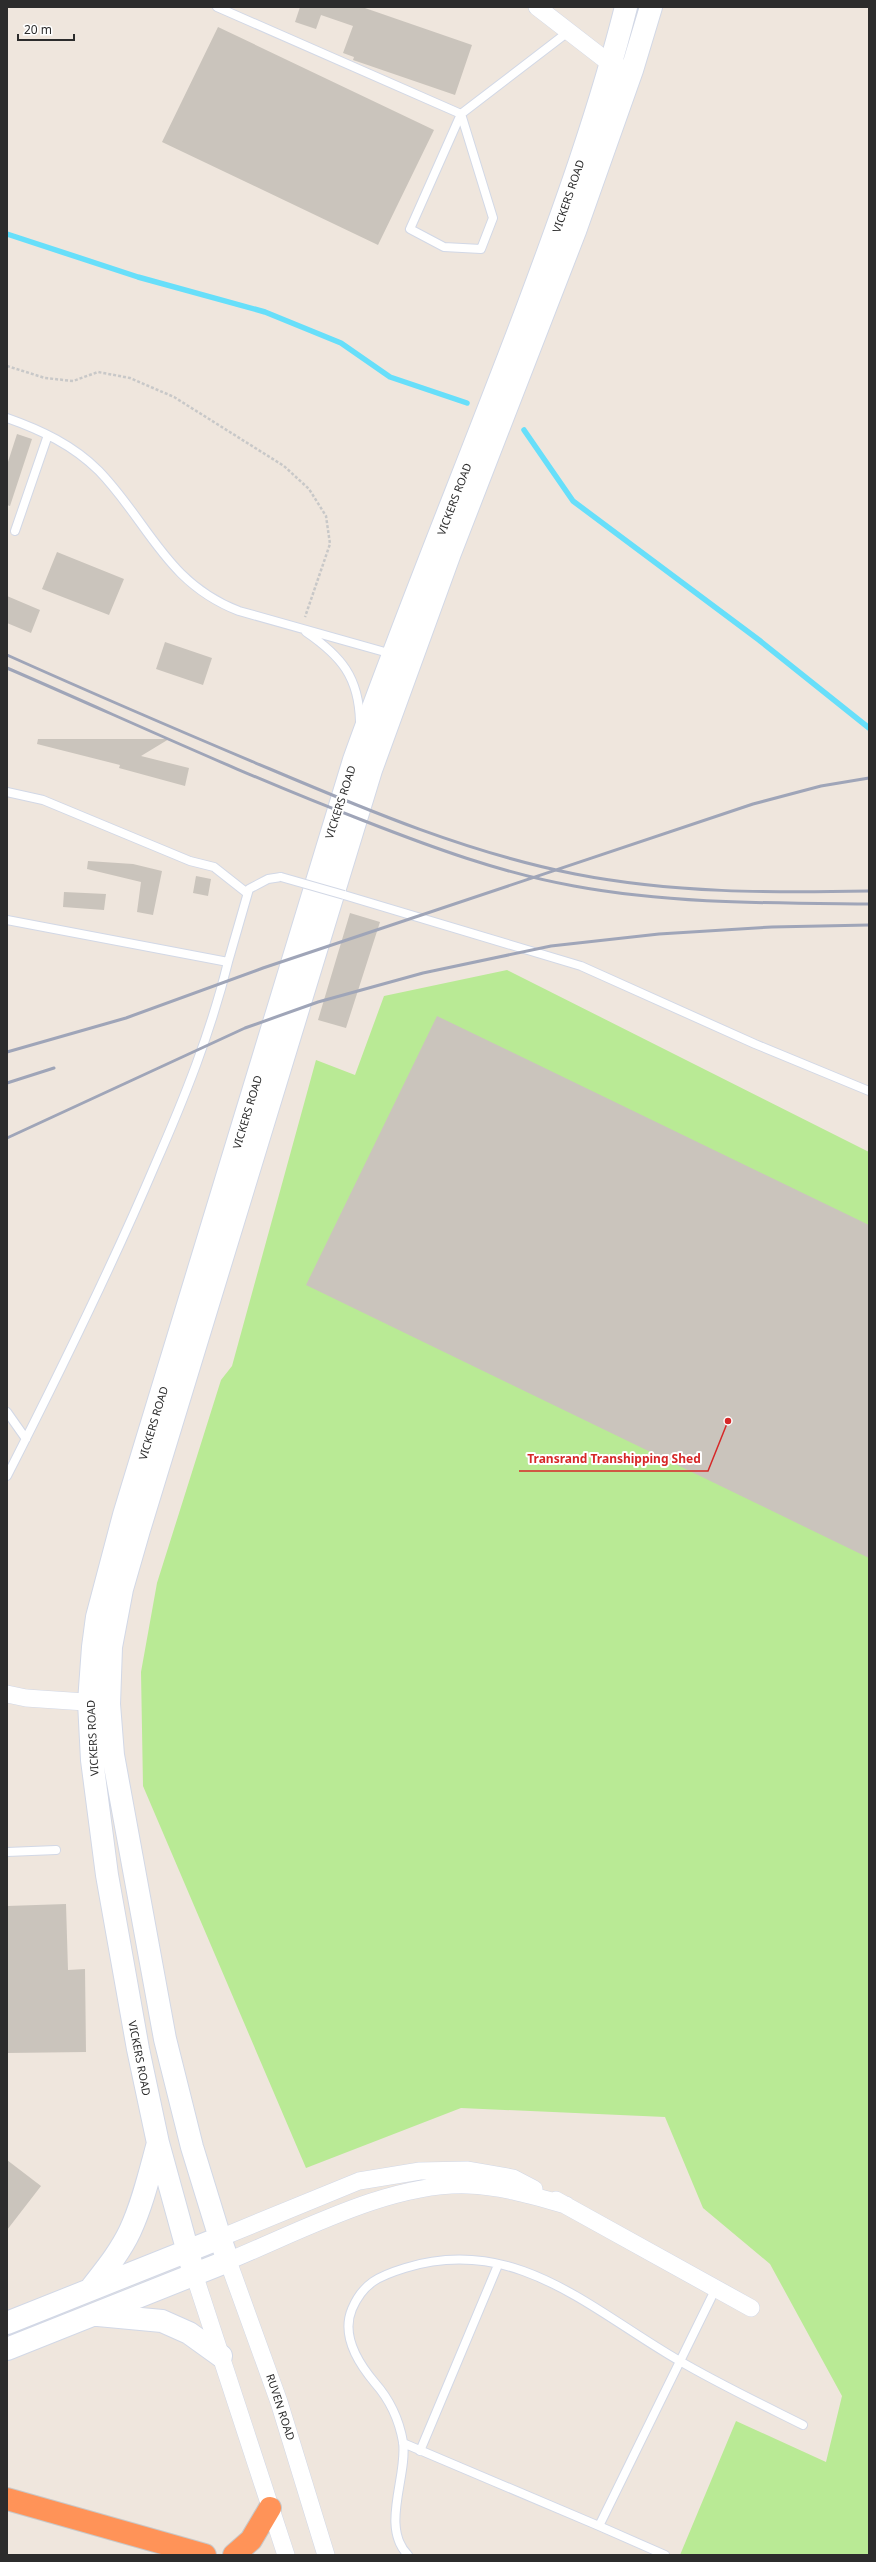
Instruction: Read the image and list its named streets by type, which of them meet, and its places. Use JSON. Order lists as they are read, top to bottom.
{
  "streets": {
    "main road": ["VICKERS ROAD"],
    "street": ["RUVEN ROAD"]
  },
  "crossings": [
    ["VICKERS ROAD", "RUVEN ROAD"]
  ],
  "places": ["Transrand Transhipping Shed"],
  "scale_bar": "20 m"
}
